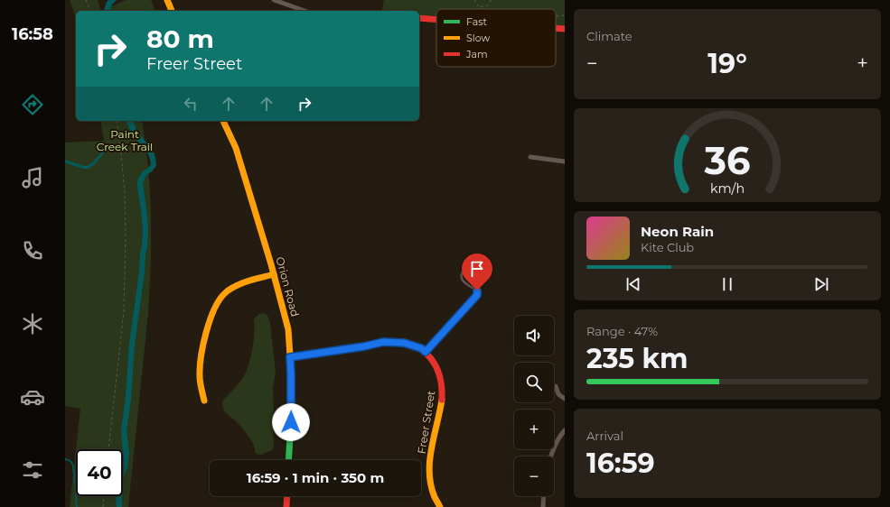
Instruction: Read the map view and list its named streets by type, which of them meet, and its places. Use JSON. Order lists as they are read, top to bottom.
{
  "streets": {
    "street": ["Orion Road", "Freer Street"]
  },
  "crossings": [
    ["Orion Road", "Freer Street"]
  ],
  "parks": ["Paint Creek Trail"],
  "legend": ["Fast", "Slow", "Jam"],
  "page": {
    "tabs": "16:58",
    "tile": [
      "Climate",
      ["Range · 47%", "235 km"],
      ["Arrival", "16:59"]
    ],
    "turn": ["80 m", "Freer Street"],
    "heat": ["−", "19°", "+"],
    "song": ["Neon Rain", "Kite Club"],
    "map_buttons": ["+", "−"],
    "limit": "40",
    "trip": "16:59 · 1 min · 350 m",
    "gauge": ["36", "km/h"]
  }
}
